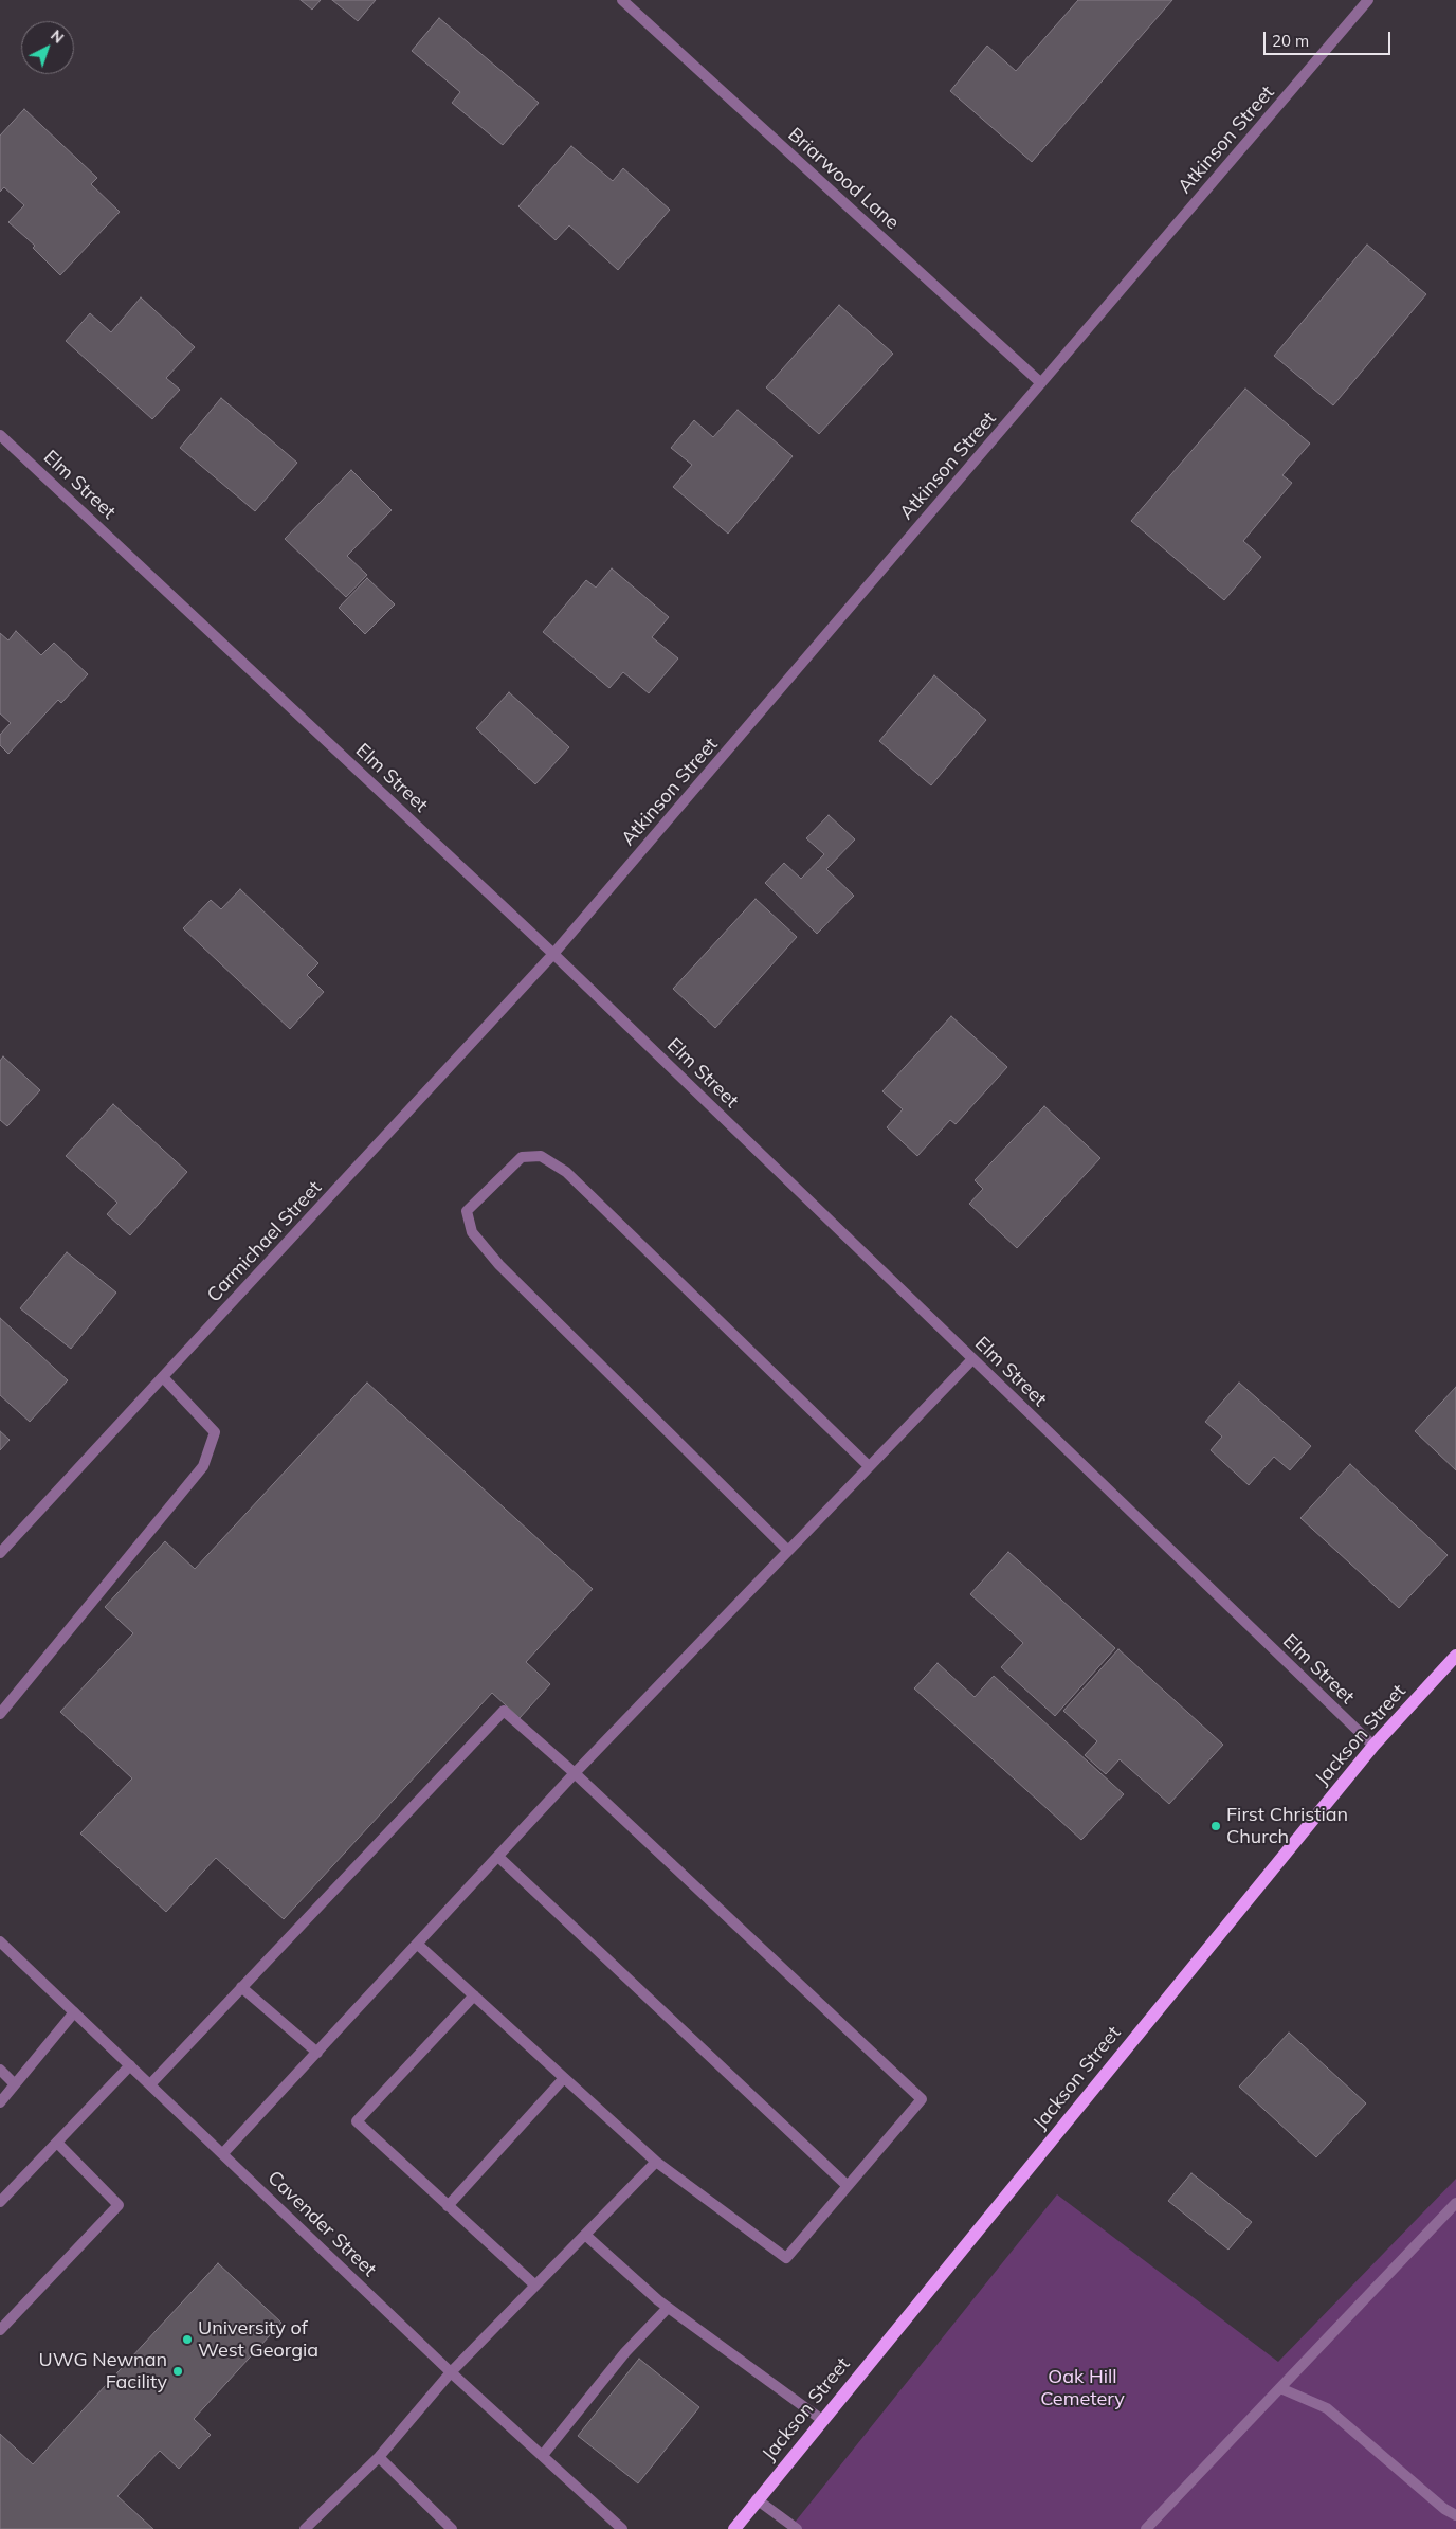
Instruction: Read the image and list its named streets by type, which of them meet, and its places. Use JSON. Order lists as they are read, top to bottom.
{
  "streets": {
    "main road": ["Jackson Street"],
    "street": [
      "Atkinson Street",
      "Briarwood Lane",
      "Elm Street",
      "Carmichael Street",
      "Cavender Street"
    ]
  },
  "crossings": [
    ["Atkinson Street", "Briarwood Lane"],
    ["Atkinson Street", "Elm Street"],
    ["Atkinson Street", "Carmichael Street"],
    ["Elm Street", "Carmichael Street"],
    ["Elm Street", "Jackson Street"]
  ],
  "parks": ["Oak Hill Cemetery"],
  "places": ["First Christian Church", "University of West Georgia", "UWG Newnan Facility"],
  "scale_bar": "20 m",
  "north": "top right"
}
